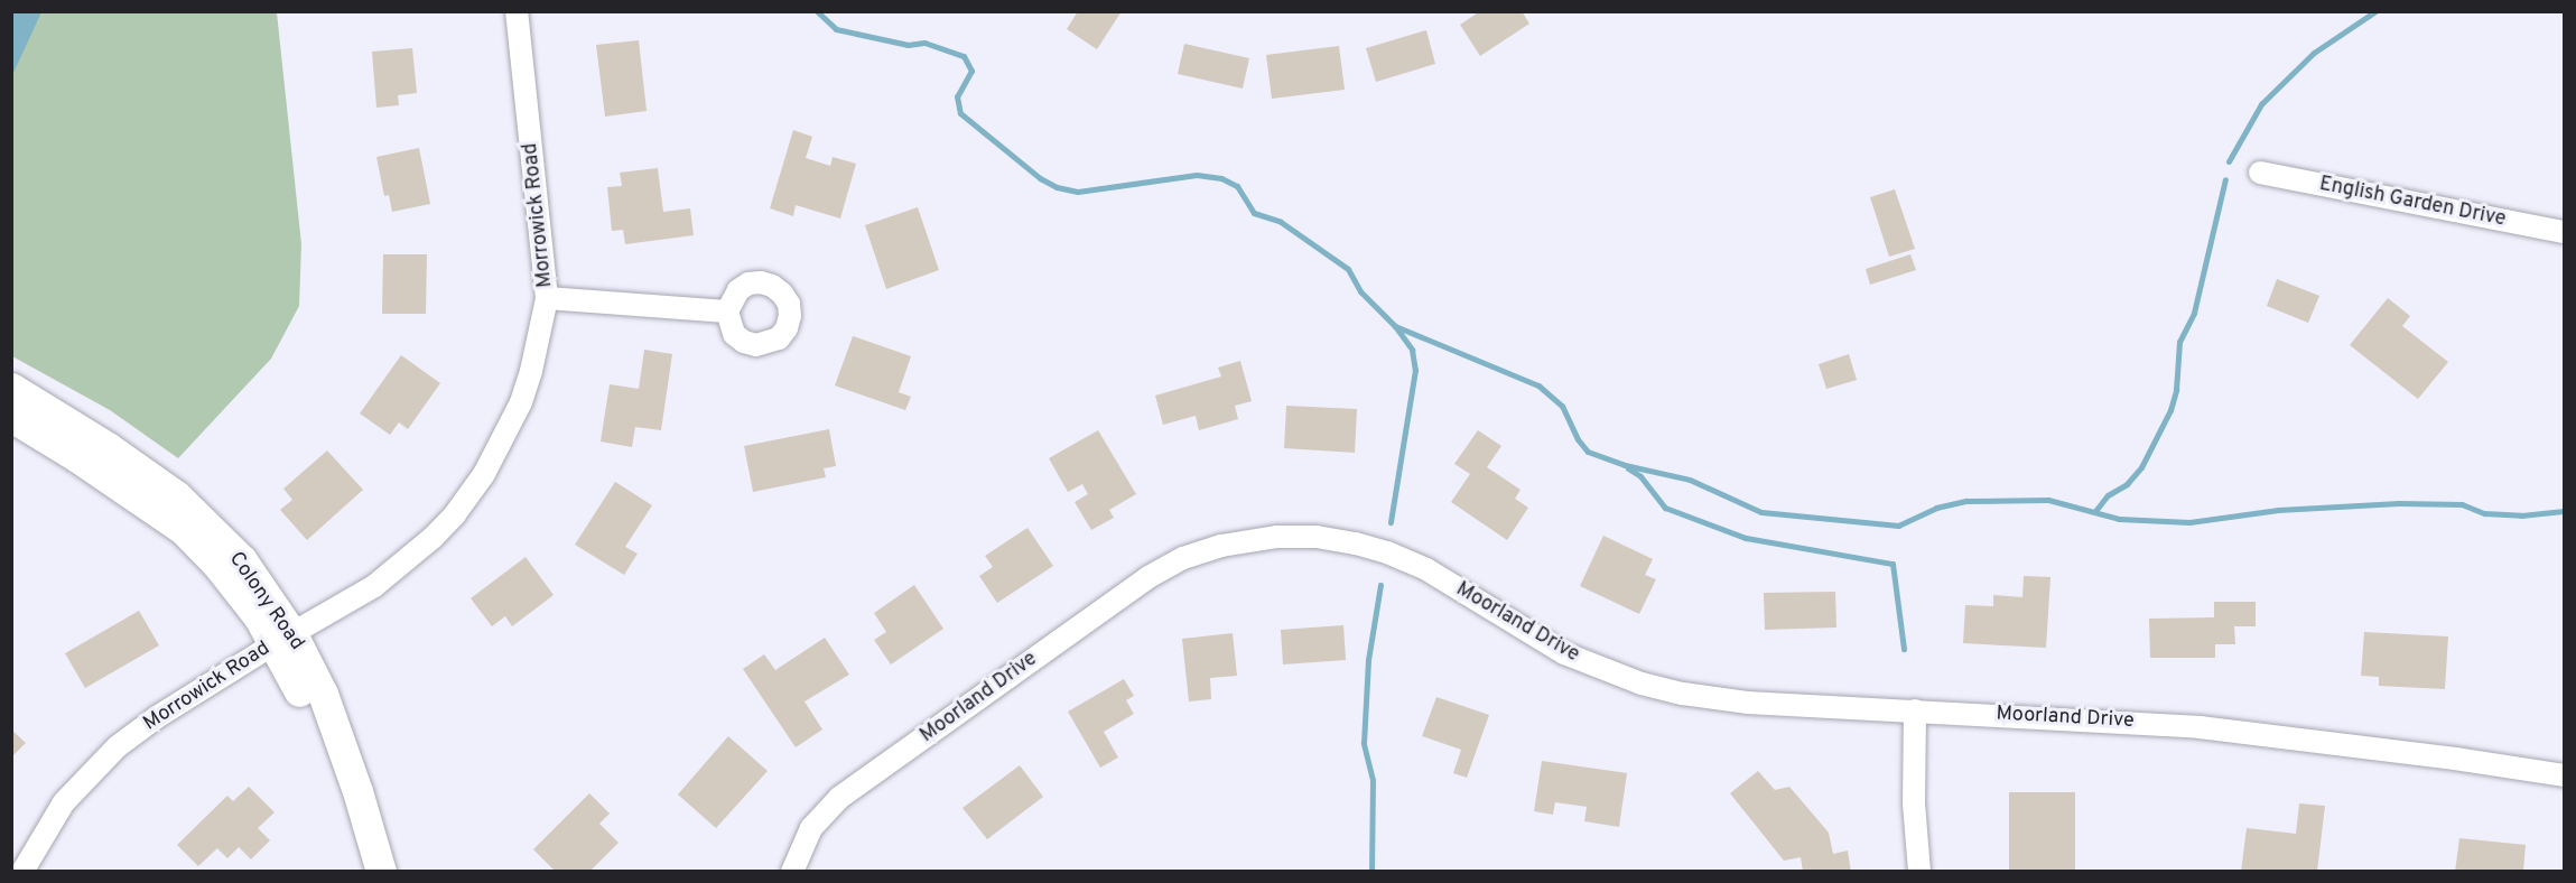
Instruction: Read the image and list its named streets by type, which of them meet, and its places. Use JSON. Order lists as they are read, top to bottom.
{
  "streets": {
    "main road": ["Colony Road"],
    "street": ["English Garden Drive", "Morrowick Road", "Moorland Drive"]
  },
  "crossings": [
    ["Morrowick Road", "Colony Road"]
  ]
}
